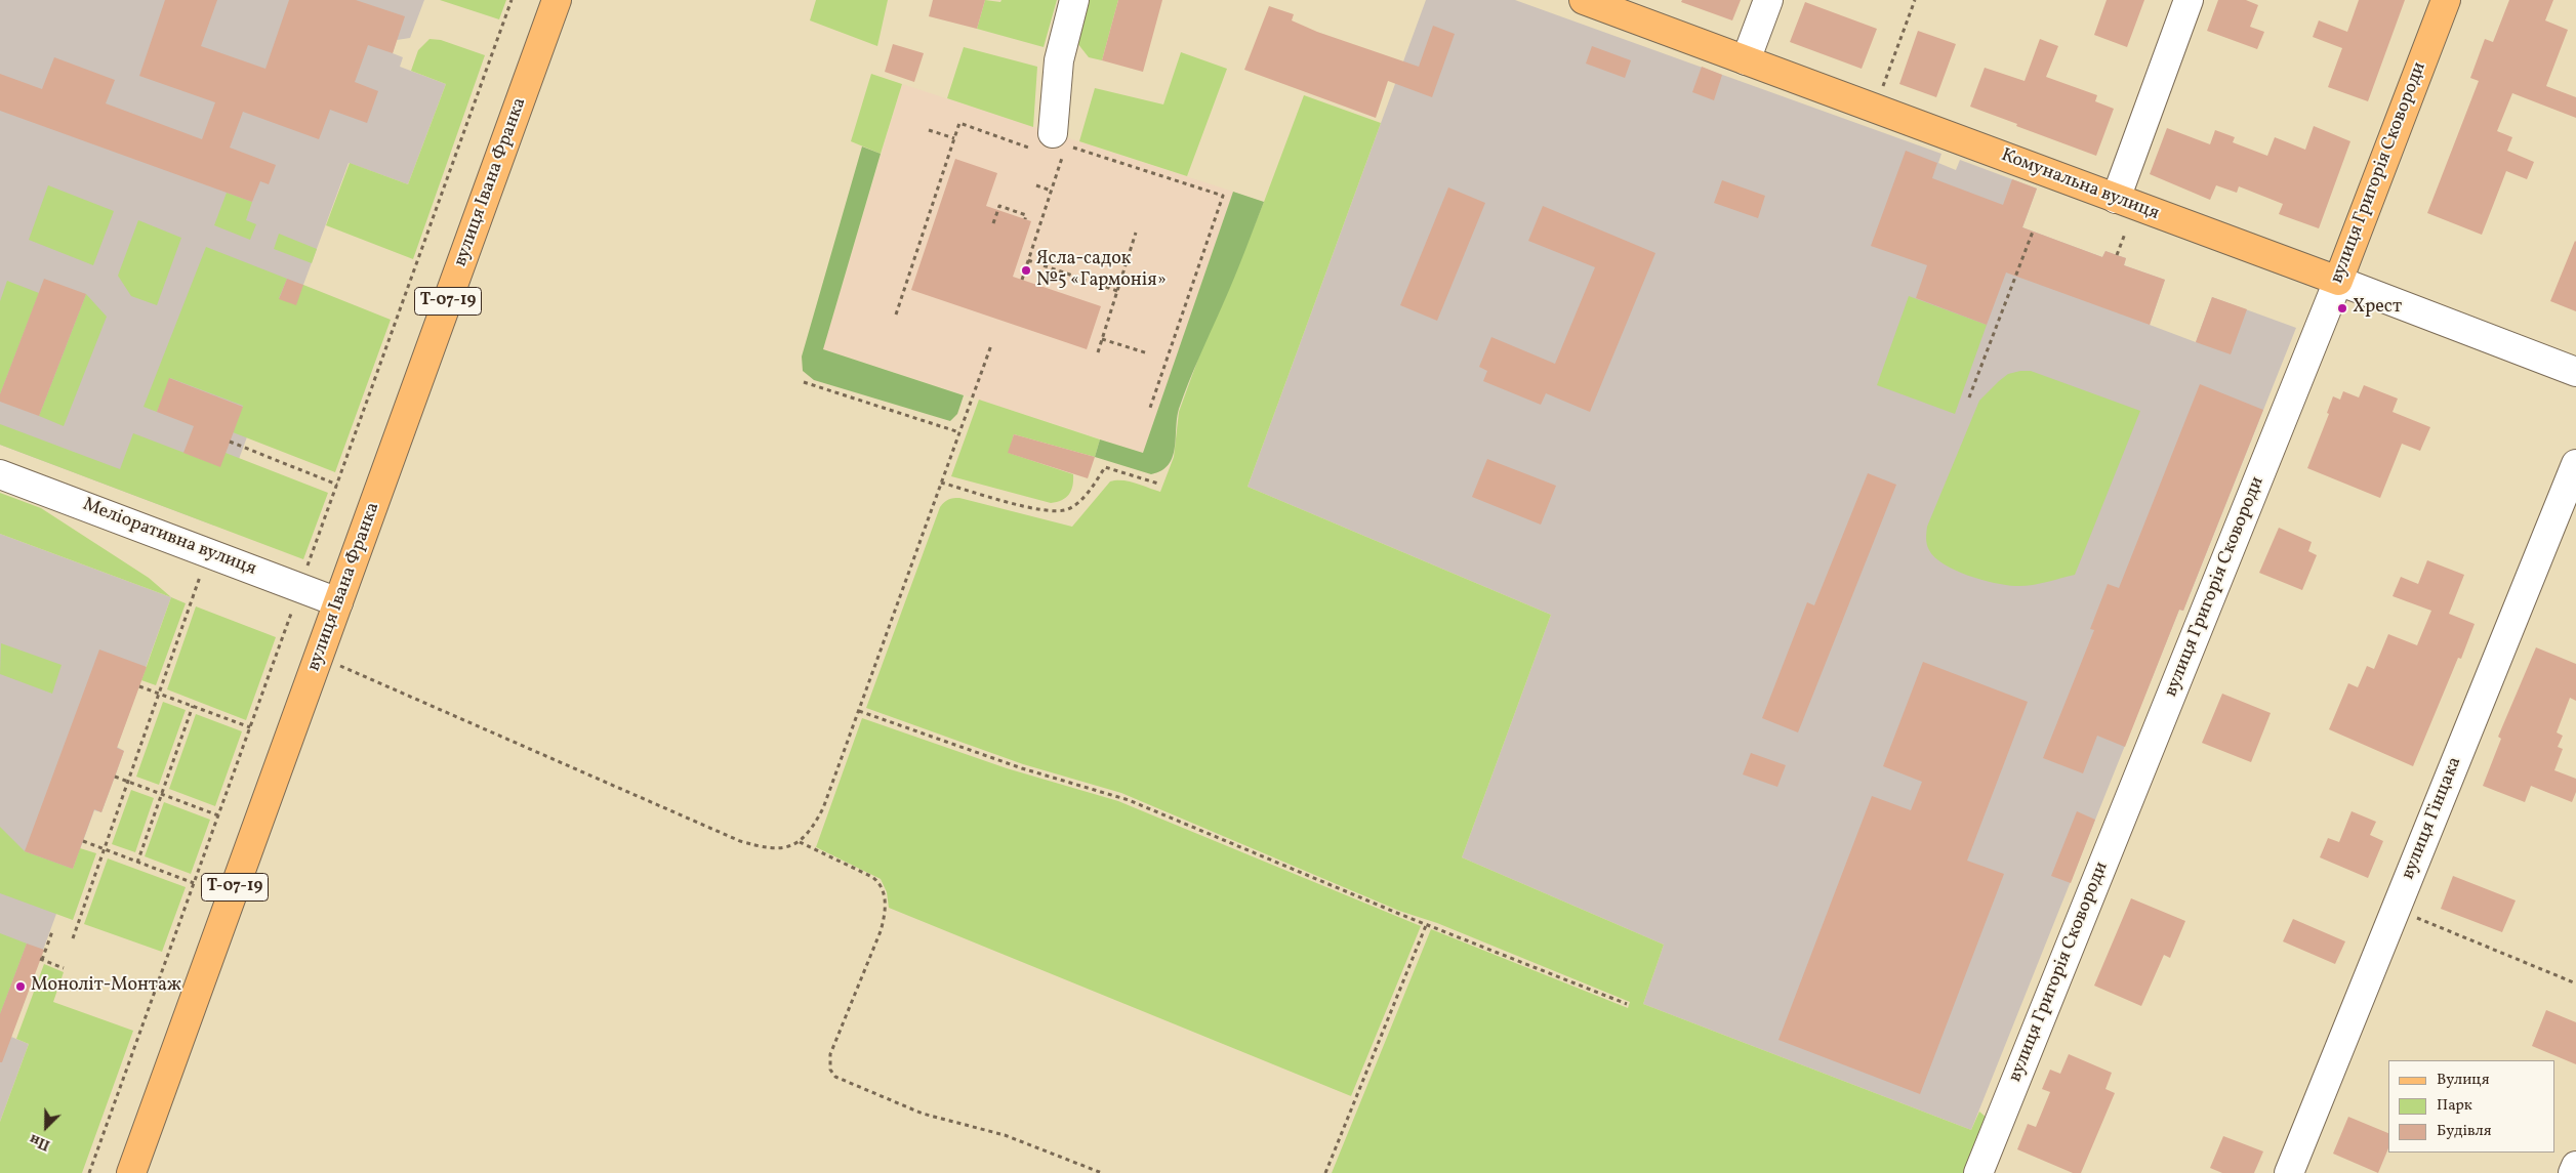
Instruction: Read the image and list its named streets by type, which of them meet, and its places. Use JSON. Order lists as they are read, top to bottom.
{
  "streets": {
    "main road": [
      "вулиця Григорія Сковороди",
      "вулиця Івана Франка",
      "Комунальна вулиця",
      "Т-07-19"
    ],
    "street": ["Меліоративна вулиця", "вулиця Гінцака"]
  },
  "crossings": [
    ["вулиця Григорія Сковороди", "Комунальна вулиця"],
    ["вулиця Івана Франка", "Меліоративна вулиця"]
  ],
  "places": ["Ясла-садок №5 «Гармонія»", "Хрест", "Моноліт-Монтаж"],
  "legend": ["Вулиця", "Парк", "Будівля"],
  "north": "bottom left"
}
